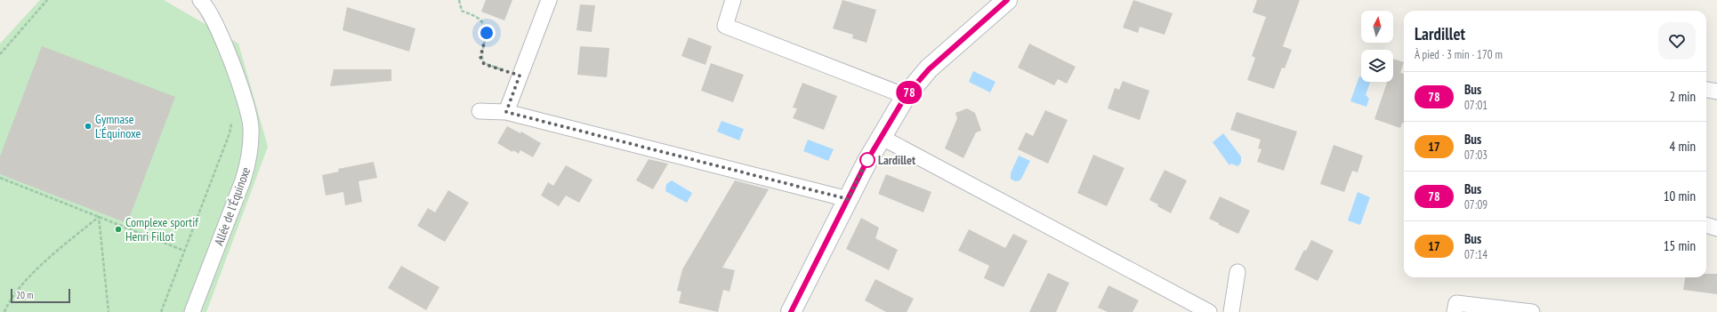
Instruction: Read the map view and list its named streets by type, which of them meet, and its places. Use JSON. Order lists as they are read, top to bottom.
{
  "streets": {
    "street": ["Allée de l'Équinoxe"]
  },
  "places": ["Gymnase L'Équinoxe", "Lardillet", "Complexe sportif Henri Fillot"],
  "lines": ["bus line 78"],
  "scale_bar": "20 m",
  "north": "top",
  "page": {
    "on_map": "78",
    "heading": ["Lardillet", "À pied · 3 min · 170 m"],
    "list": [
      {
        "mark": "78",
        "name": "Bus",
        "note": "07:01",
        "value": "2 min"
      },
      {
        "mark": "17",
        "name": "Bus",
        "note": "07:03",
        "value": "4 min"
      },
      {
        "mark": "78",
        "name": "Bus",
        "note": "07:09",
        "value": "10 min"
      },
      {
        "mark": "17",
        "name": "Bus",
        "note": "07:14",
        "value": "15 min"
      }
    ],
    "scale": "20 m"
  }
}
